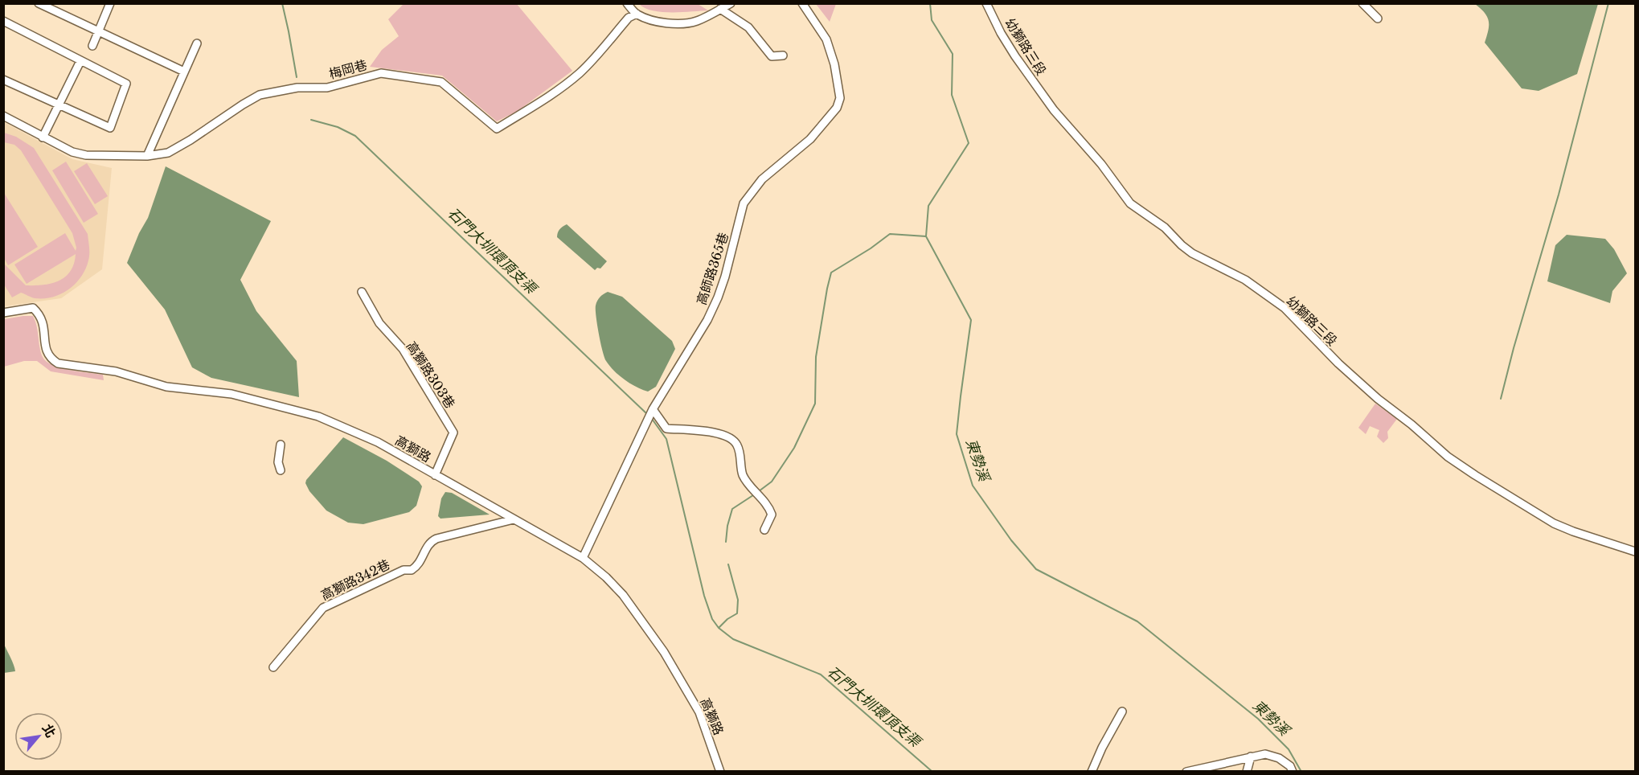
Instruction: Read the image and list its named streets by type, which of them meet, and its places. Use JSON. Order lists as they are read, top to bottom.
{
  "streets": {
    "street": [
      "幼獅路三段",
      "梅岡巷",
      "高師路365巷",
      "高獅路303巷",
      "高獅路",
      "高獅路342巷"
    ]
  },
  "crossings": [
    ["高師路365巷", "高獅路"],
    ["高獅路303巷", "高獅路"],
    ["高獅路", "高獅路342巷"]
  ],
  "water": ["石門大圳環頂支渠", "東勢溪"],
  "north": "top right"
}
